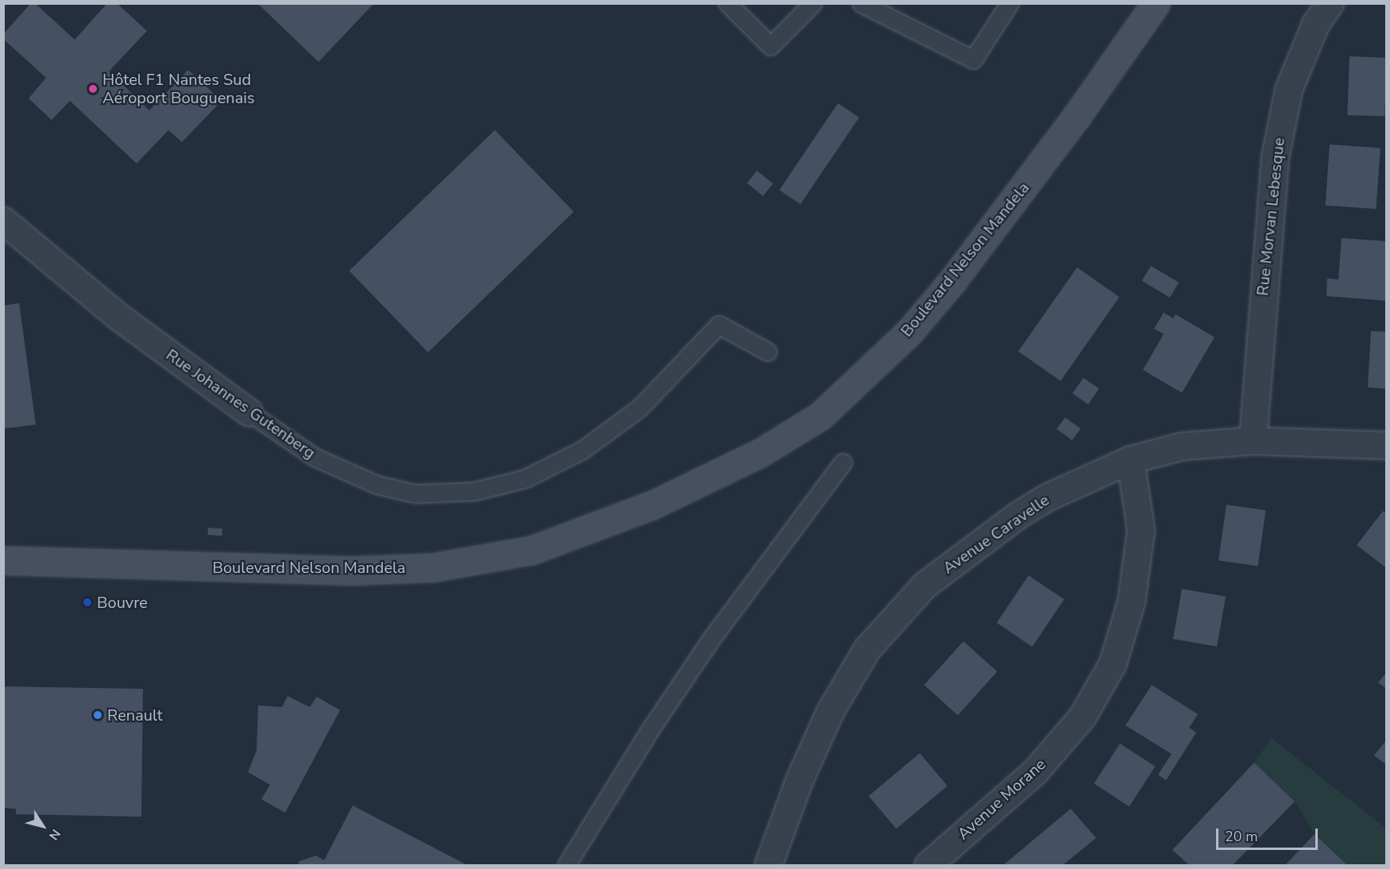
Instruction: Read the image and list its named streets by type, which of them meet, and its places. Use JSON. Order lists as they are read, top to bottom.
{
  "streets": {
    "street": [
      "Rue Morvan Lebesque",
      "Boulevard Nelson Mandela",
      "Rue Johannes Gutenberg",
      "Avenue Caravelle",
      "Avenue Morane"
    ]
  },
  "crossings": [
    ["Rue Morvan Lebesque", "Avenue Caravelle"],
    ["Avenue Caravelle", "Avenue Morane"]
  ],
  "places": ["Hôtel F1 Nantes Sud Aéroport Bouguenais", "Bouvre", "Renault"],
  "scale_bar": "20 m",
  "north": "bottom right"
}
